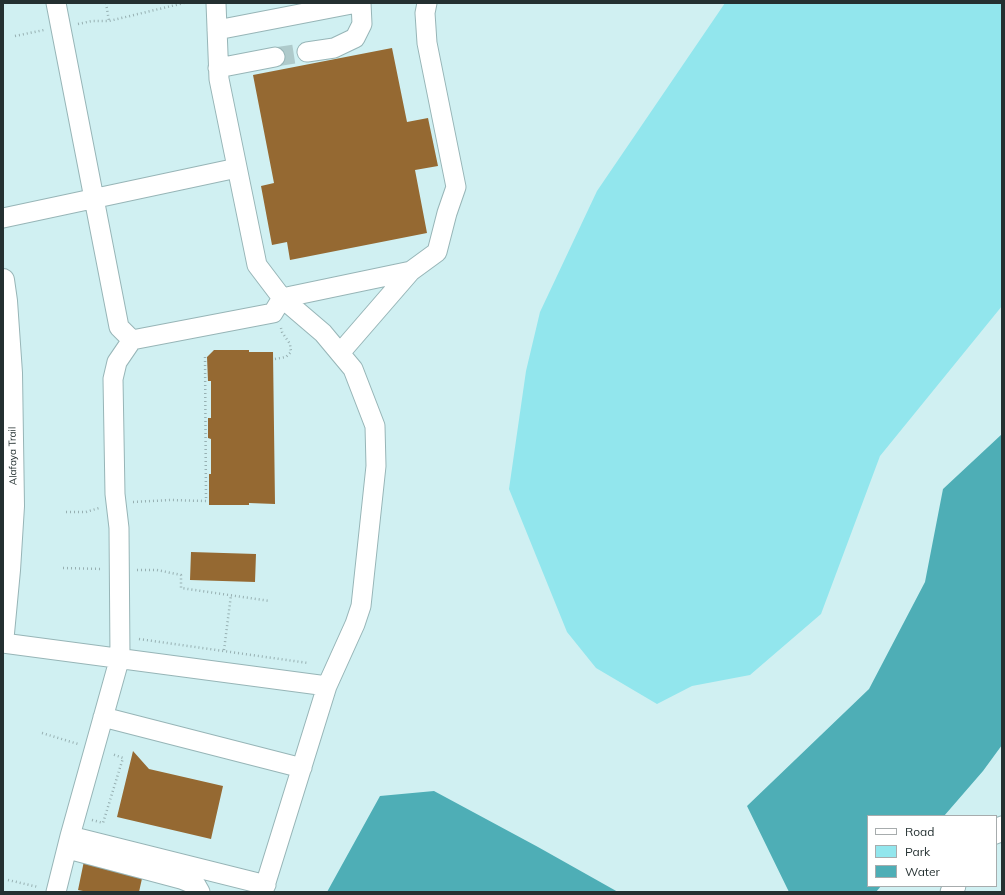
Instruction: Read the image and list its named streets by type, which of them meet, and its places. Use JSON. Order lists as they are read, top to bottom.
{
  "streets": {
    "main road": ["Alafaya Trail"]
  },
  "legend": ["Road", "Park", "Water"]
}
